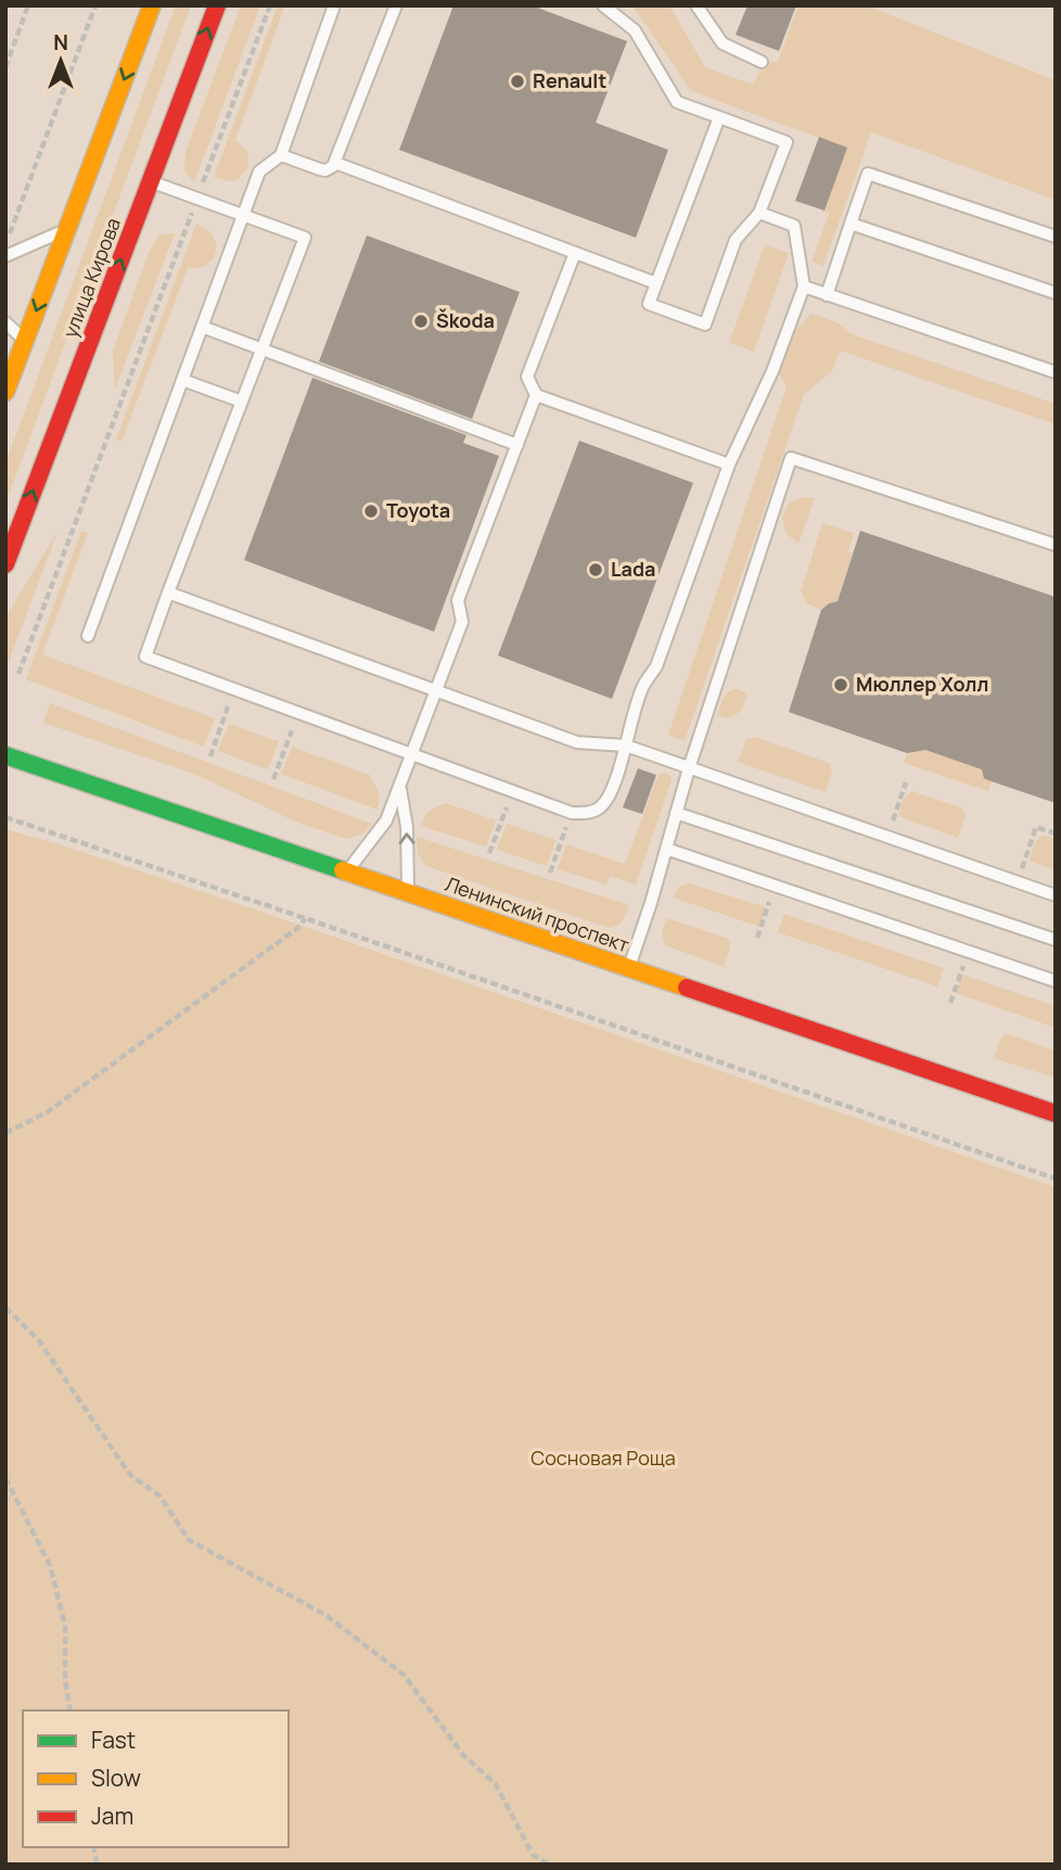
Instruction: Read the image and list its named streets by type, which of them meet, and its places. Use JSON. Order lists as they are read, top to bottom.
{
  "streets": {
    "main road": ["улица Кирова", "Ленинский проспект"]
  },
  "parks": ["Сосновая Роща"],
  "places": [
    "Renault",
    "Škoda",
    "Toyota",
    "Lada",
    "Мюллер Холл"
  ],
  "legend": ["Fast", "Slow", "Jam"],
  "north": "top"
}
